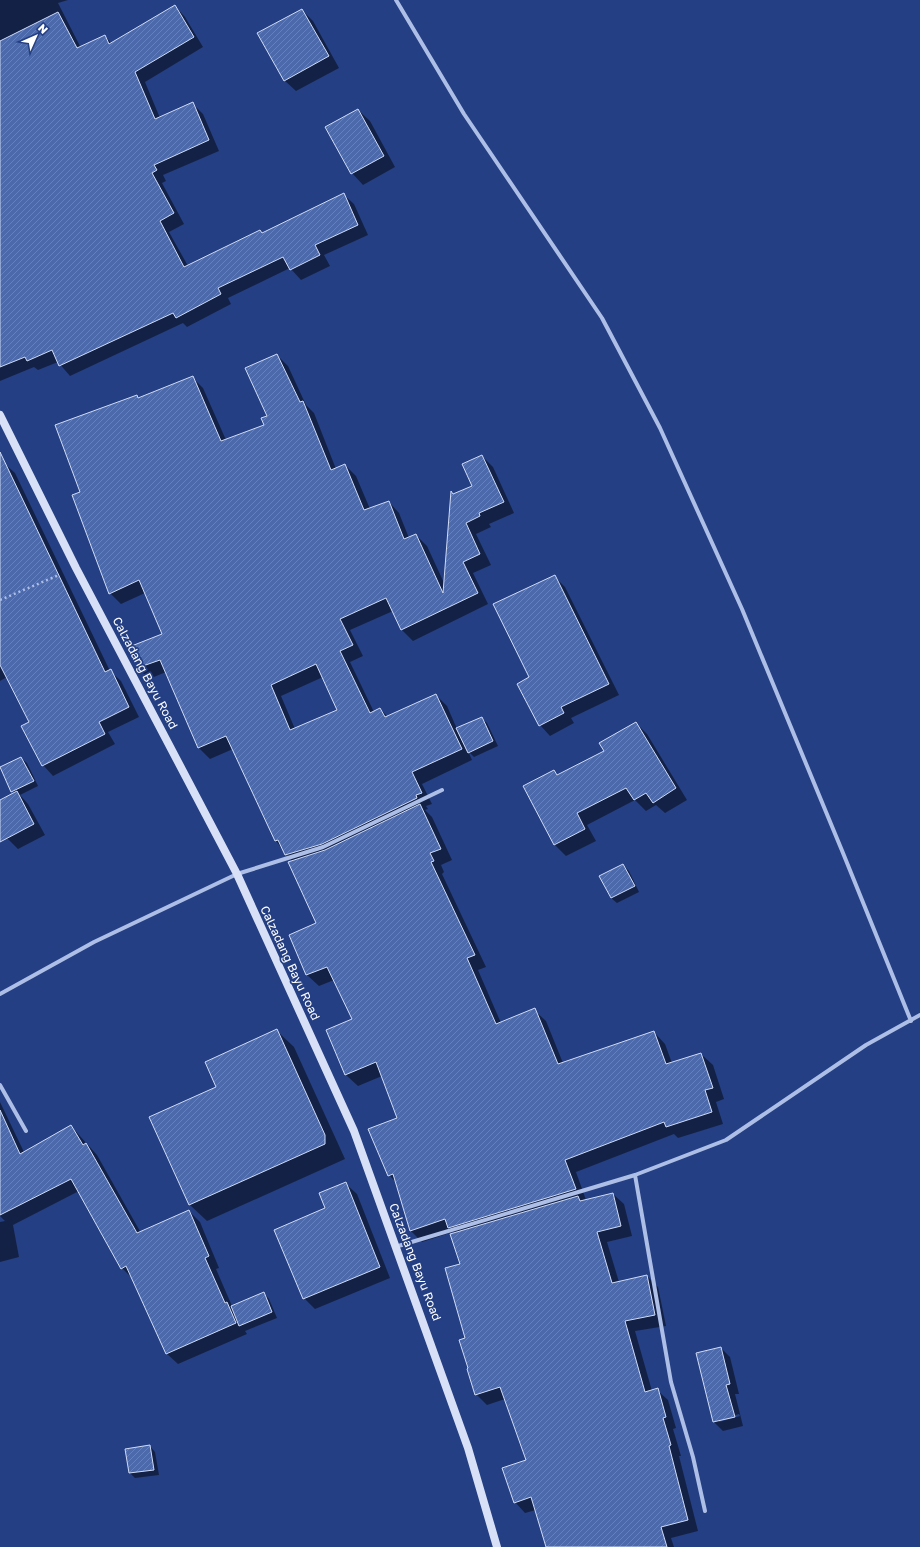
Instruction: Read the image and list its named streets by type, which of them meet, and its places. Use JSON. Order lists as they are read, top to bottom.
{
  "streets": {
    "street": ["Calzadang Bayu Road"]
  },
  "north": "top right"
}
